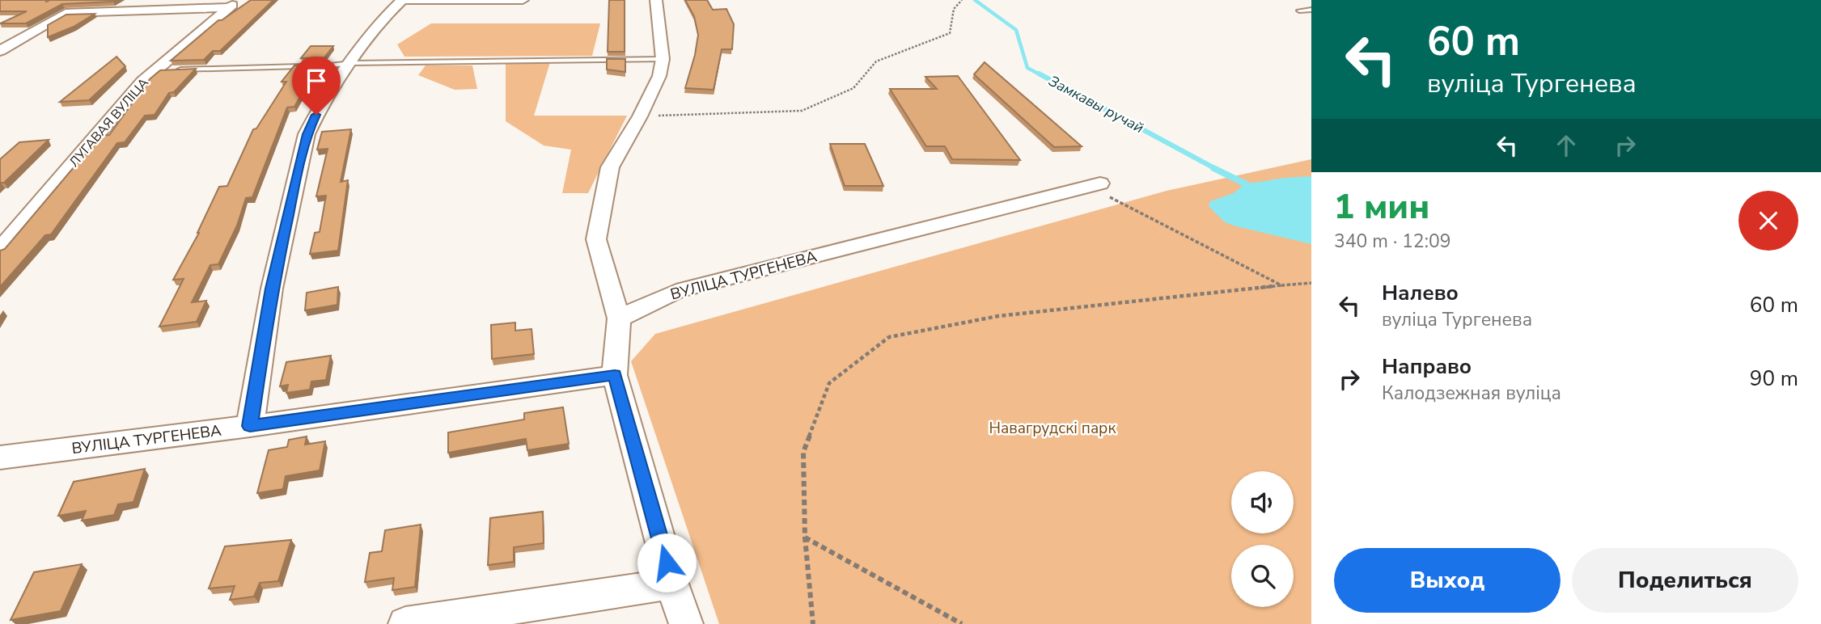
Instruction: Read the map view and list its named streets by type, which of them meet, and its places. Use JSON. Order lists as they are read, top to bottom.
{
  "streets": {
    "street": ["ЛУГАВАЯ ВУЛІЦА", "ВУЛІЦА ТУРГЕНЕВА"]
  },
  "water": ["Замкавы ручай"],
  "parks": ["Навагрудскі парк"],
  "page": {
    "turn": ["60 m", "вуліца Тургенева"],
    "heading": ["1 мин", "340 m · 12:09"],
    "list": [
      {
        "name": "Налево",
        "note": "вуліца Тургенева",
        "value": "60 m"
      },
      {
        "name": "Направо",
        "note": "Калодзежная вуліца",
        "value": "90 m"
      }
    ],
    "buttons": ["Выход", "Поделиться"]
  }
}
